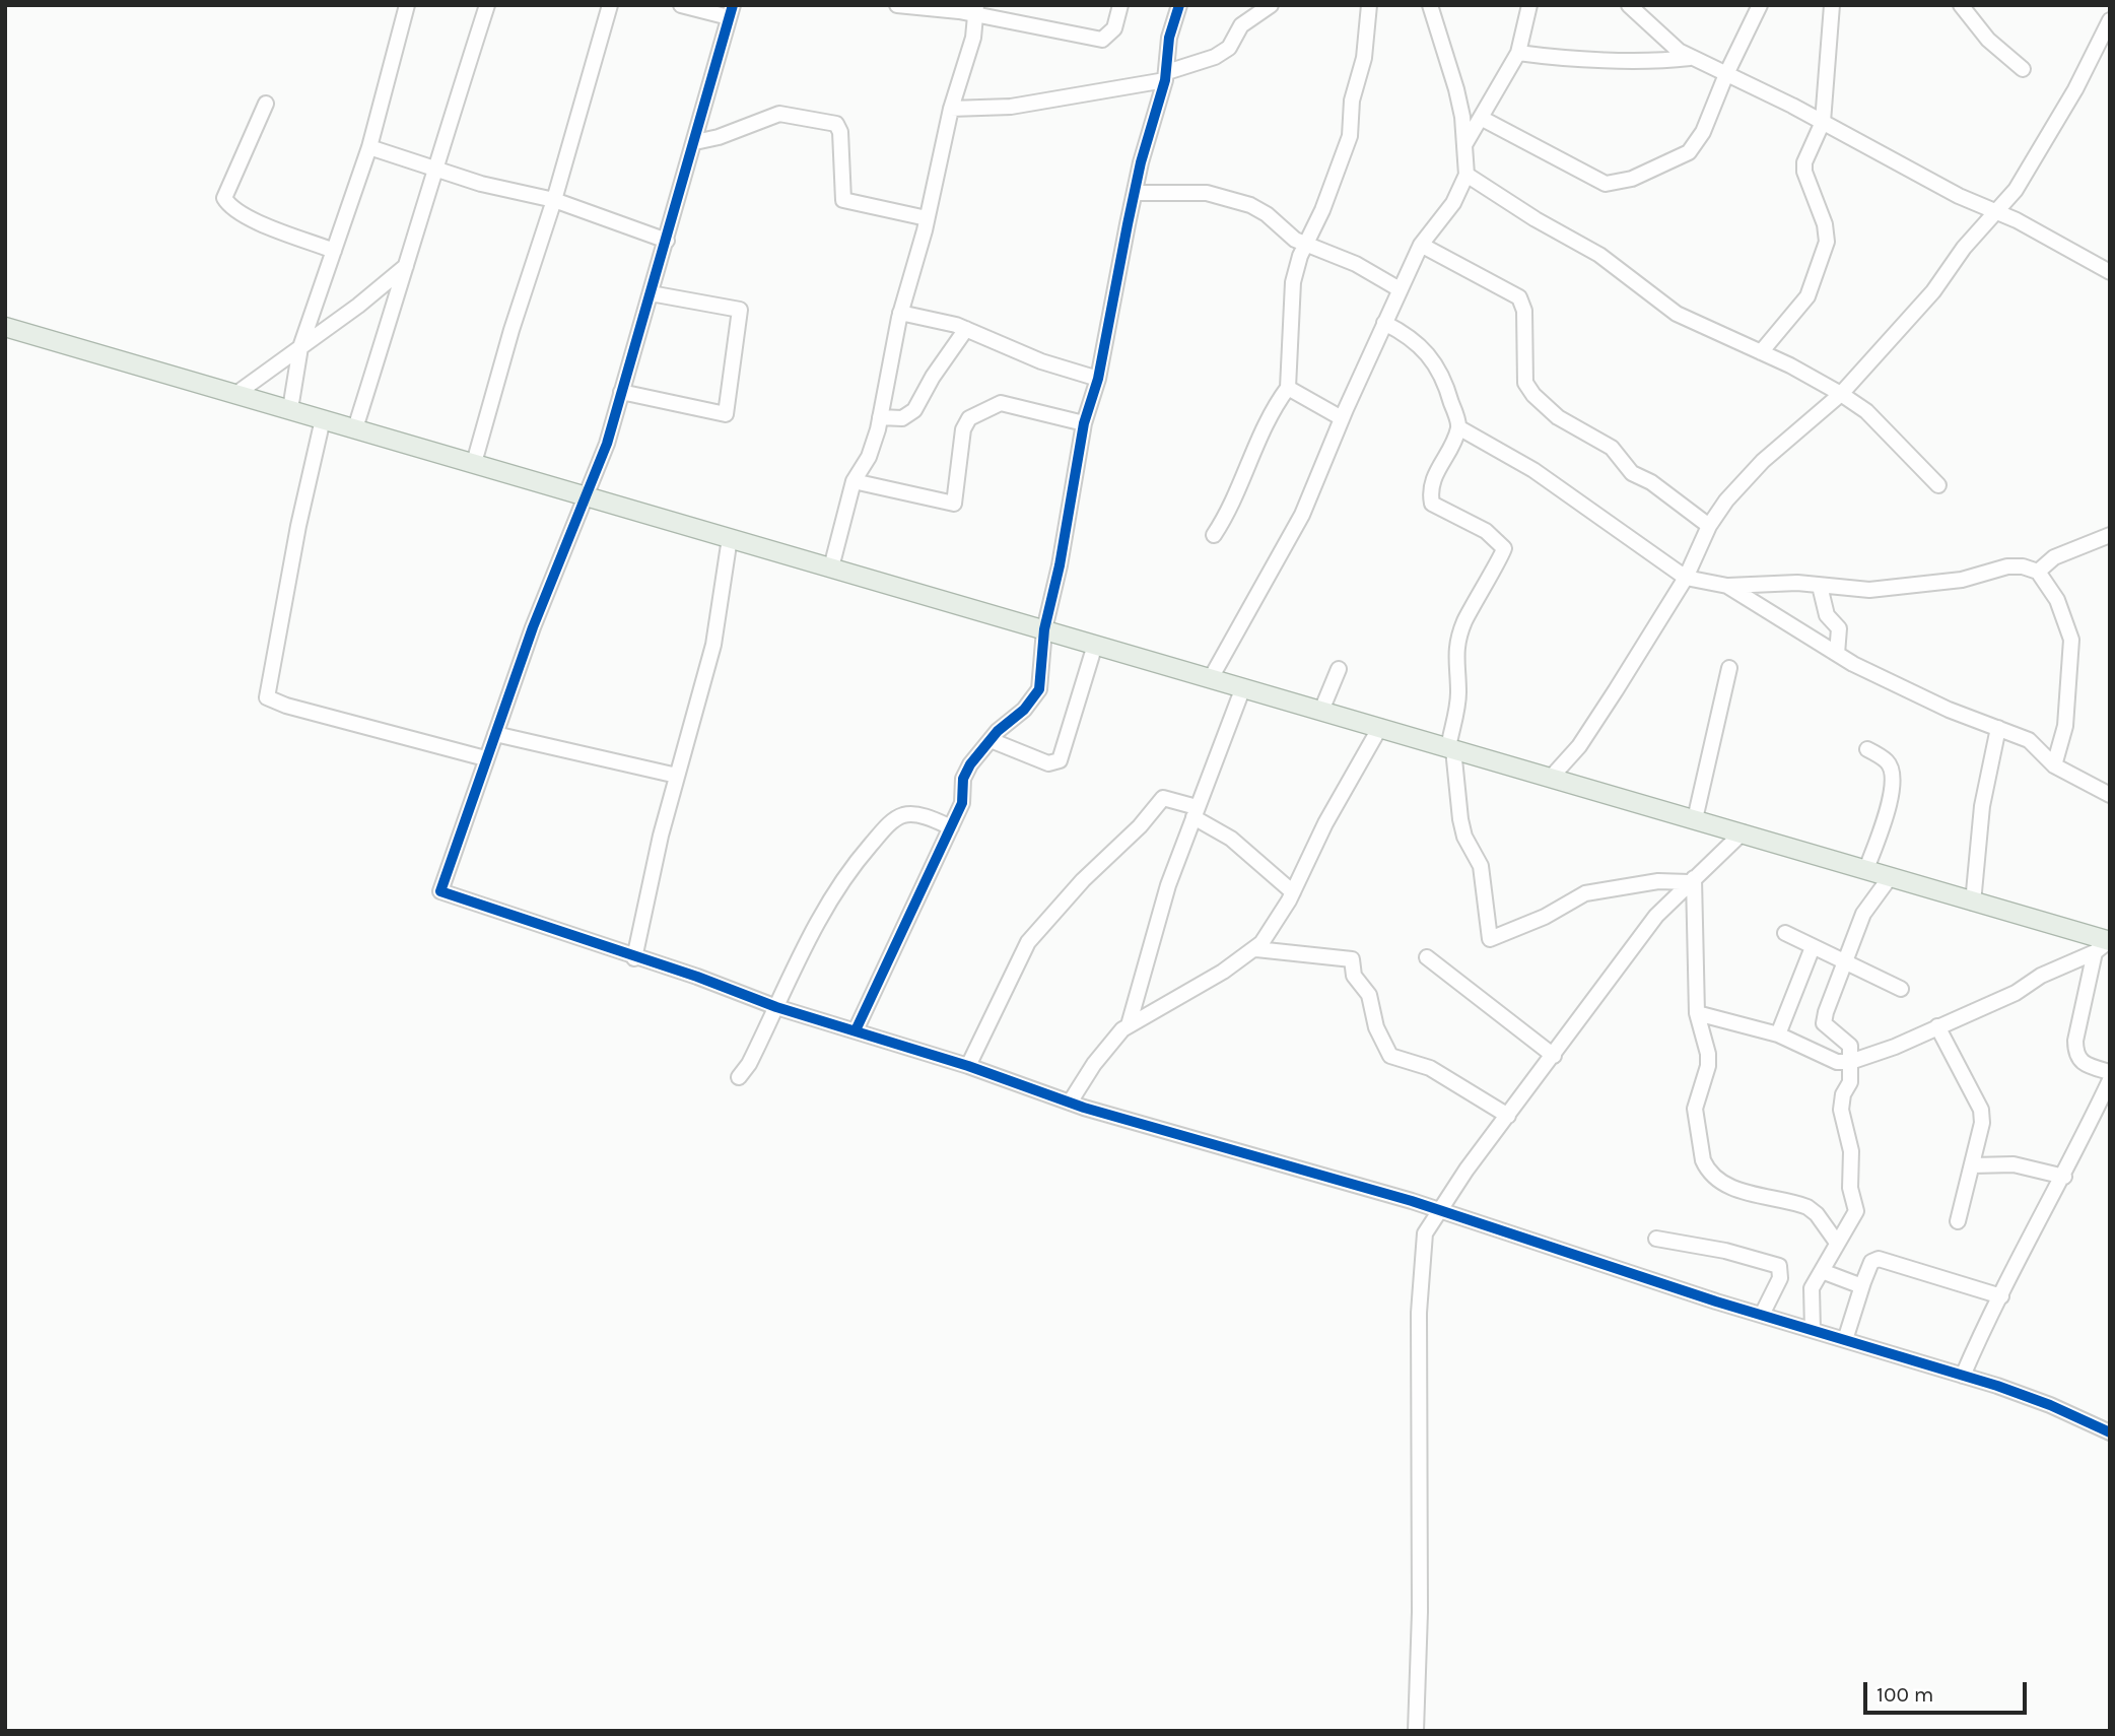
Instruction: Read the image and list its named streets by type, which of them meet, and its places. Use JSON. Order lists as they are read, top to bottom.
{
  "scale_bar": "100 m"
}
